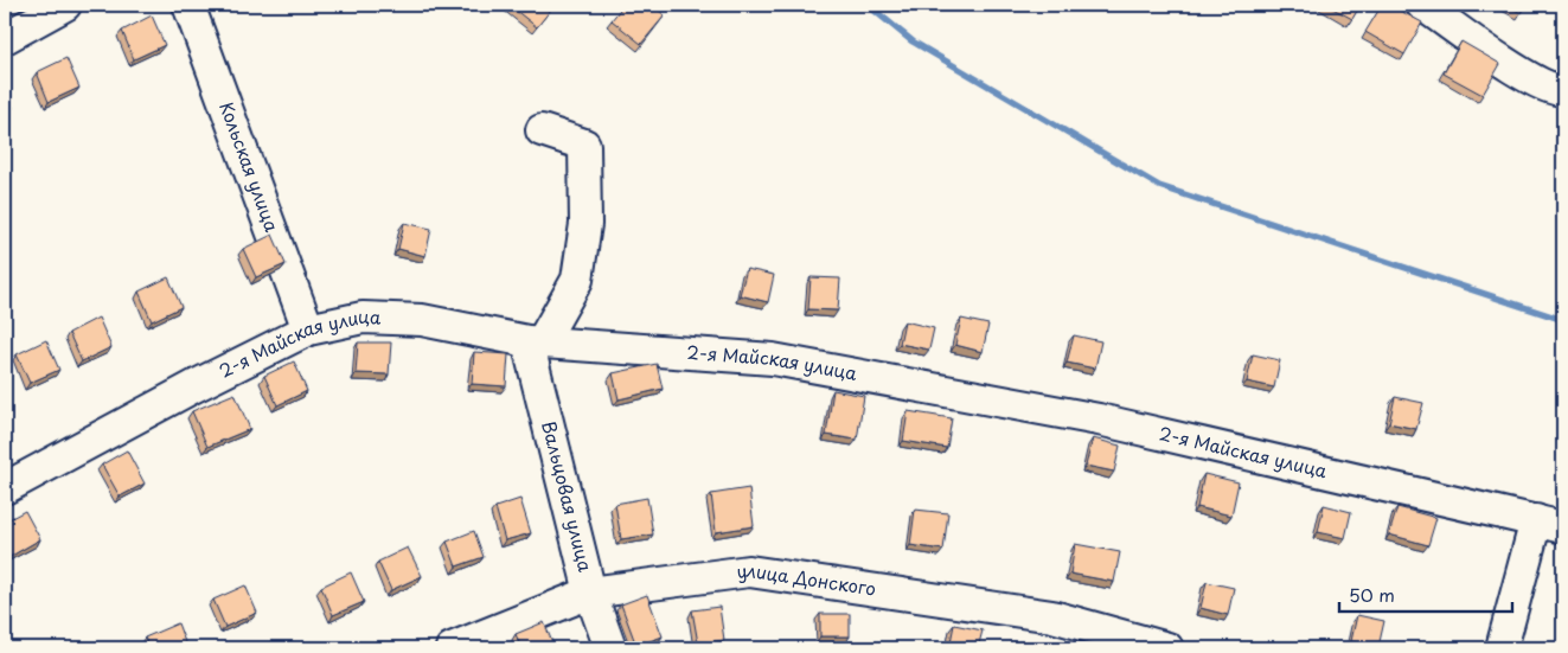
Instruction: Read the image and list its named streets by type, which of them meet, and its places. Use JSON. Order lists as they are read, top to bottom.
{
  "streets": {
    "street": [
      "Кольская улица",
      "2-я Майская улица",
      "Вальцовая улица",
      "улица Донского"
    ]
  },
  "crossings": [
    ["Кольская улица", "2-я Майская улица"],
    ["2-я Майская улица", "Вальцовая улица"],
    ["Вальцовая улица", "улица Донского"]
  ],
  "scale_bar": "50 m"
}
